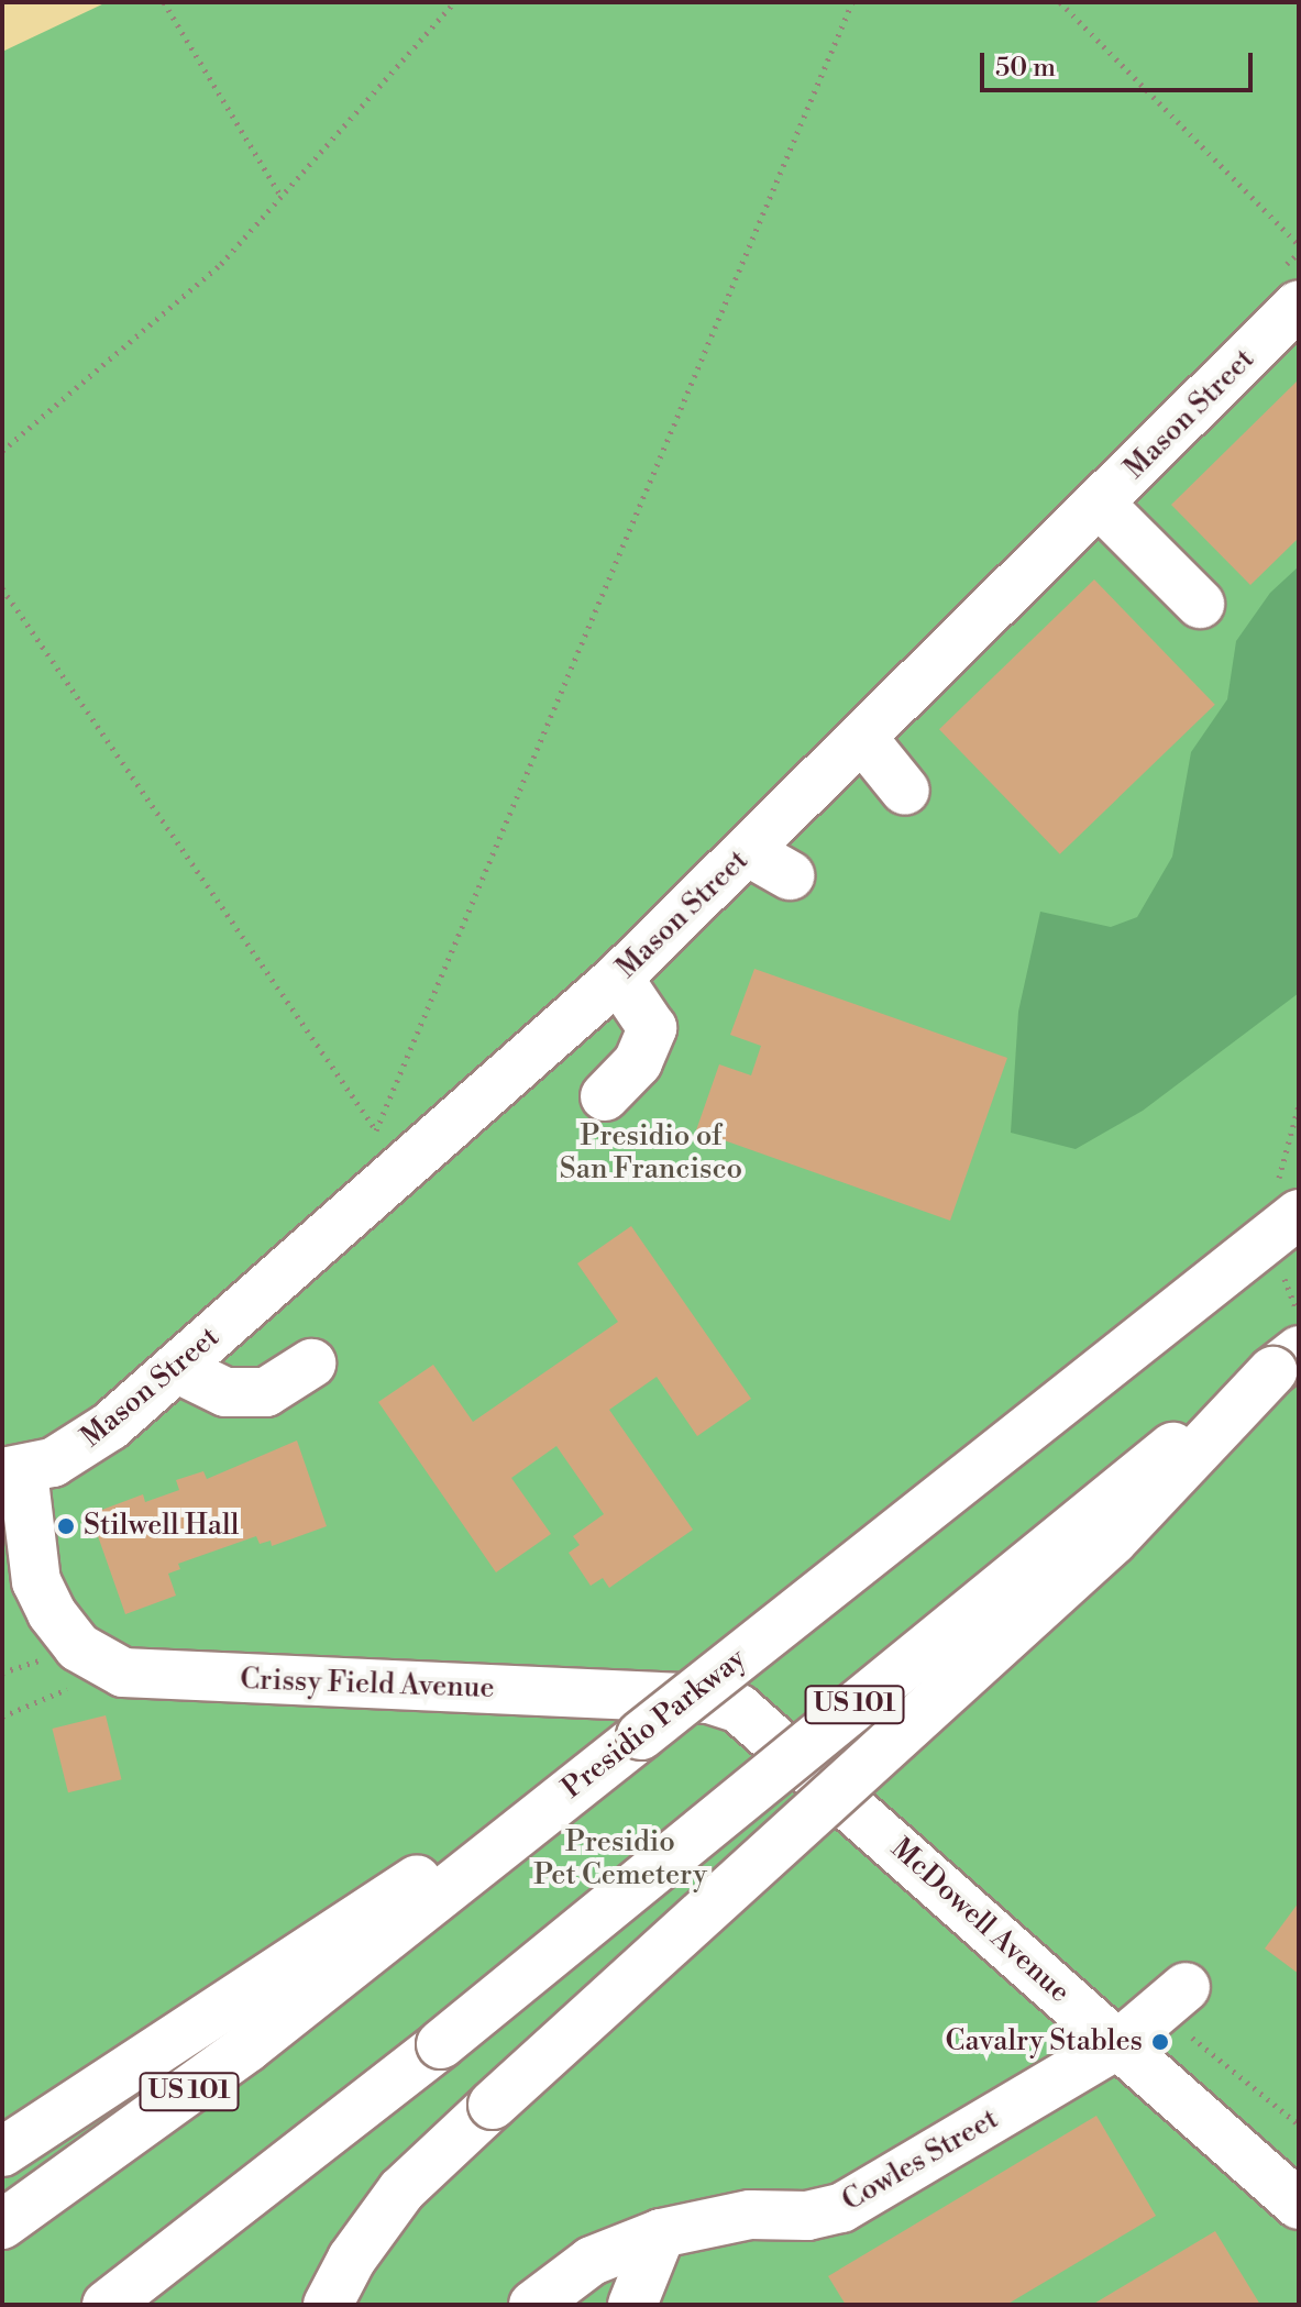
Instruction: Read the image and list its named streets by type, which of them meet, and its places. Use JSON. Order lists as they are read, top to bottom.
{
  "streets": {
    "main road": [
      "Mason Street",
      "Crissy Field Avenue",
      "US 101",
      "Presidio Parkway",
      "McDowell Avenue",
      "Cowles Street"
    ]
  },
  "crossings": [
    ["Mason Street", "Crissy Field Avenue"],
    ["Crissy Field Avenue", "McDowell Avenue"],
    ["McDowell Avenue", "Cowles Street"]
  ],
  "parks": ["Presidio of San Francisco", "Presidio Pet Cemetery"],
  "places": ["Stilwell Hall", "Cavalry Stables"],
  "scale_bar": "50 m"
}
